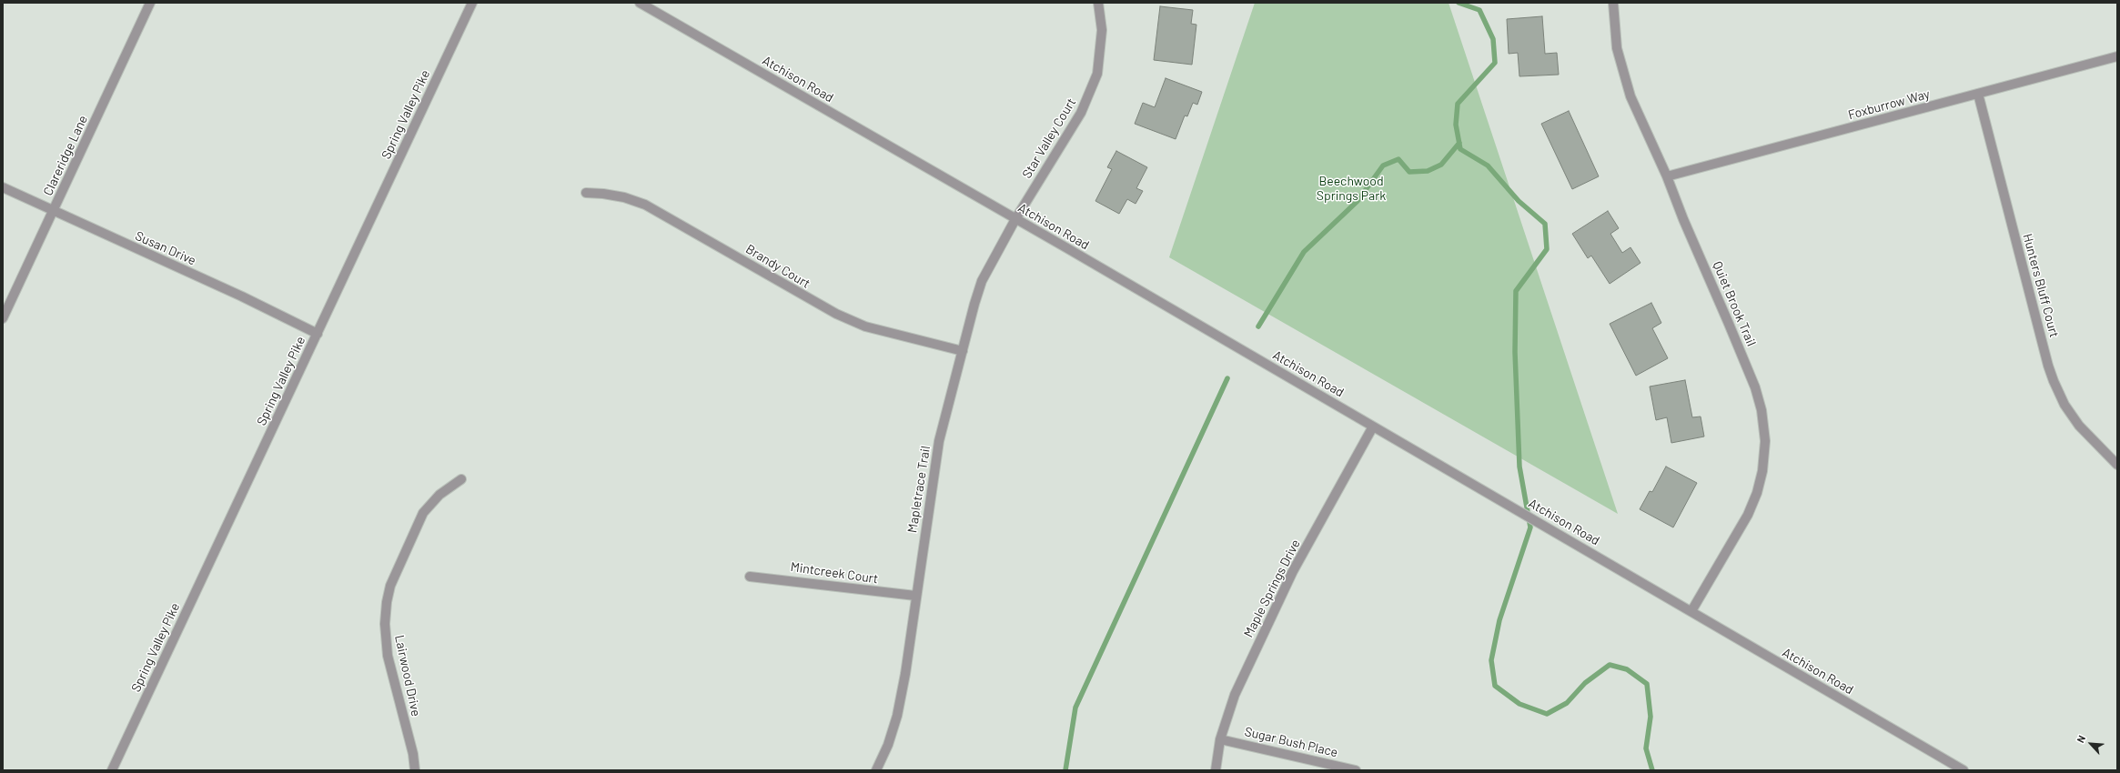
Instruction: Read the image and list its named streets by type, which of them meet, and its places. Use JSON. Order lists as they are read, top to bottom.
{
  "streets": {
    "street": [
      "Atchison Road",
      "Foxburrow Way",
      "Spring Valley Pike",
      "Star Valley Court",
      "Clareridge Lane",
      "Susan Drive",
      "Brandy Court",
      "Hunters Bluff Court",
      "Quiet Brook Trail",
      "Mapletrace Trail",
      "Mintcreek Court",
      "Maple Springs Drive",
      "Lairwood Drive",
      "Sugar Bush Place"
    ]
  },
  "crossings": [
    ["Atchison Road", "Star Valley Court"],
    ["Atchison Road", "Quiet Brook Trail"],
    ["Atchison Road", "Mapletrace Trail"],
    ["Atchison Road", "Maple Springs Drive"],
    ["Foxburrow Way", "Hunters Bluff Court"],
    ["Foxburrow Way", "Quiet Brook Trail"],
    ["Spring Valley Pike", "Susan Drive"],
    ["Star Valley Court", "Mapletrace Trail"],
    ["Clareridge Lane", "Susan Drive"],
    ["Brandy Court", "Mapletrace Trail"],
    ["Mapletrace Trail", "Mintcreek Court"],
    ["Maple Springs Drive", "Sugar Bush Place"]
  ],
  "parks": ["Beechwood Springs Park"],
  "north": "top left"
}
